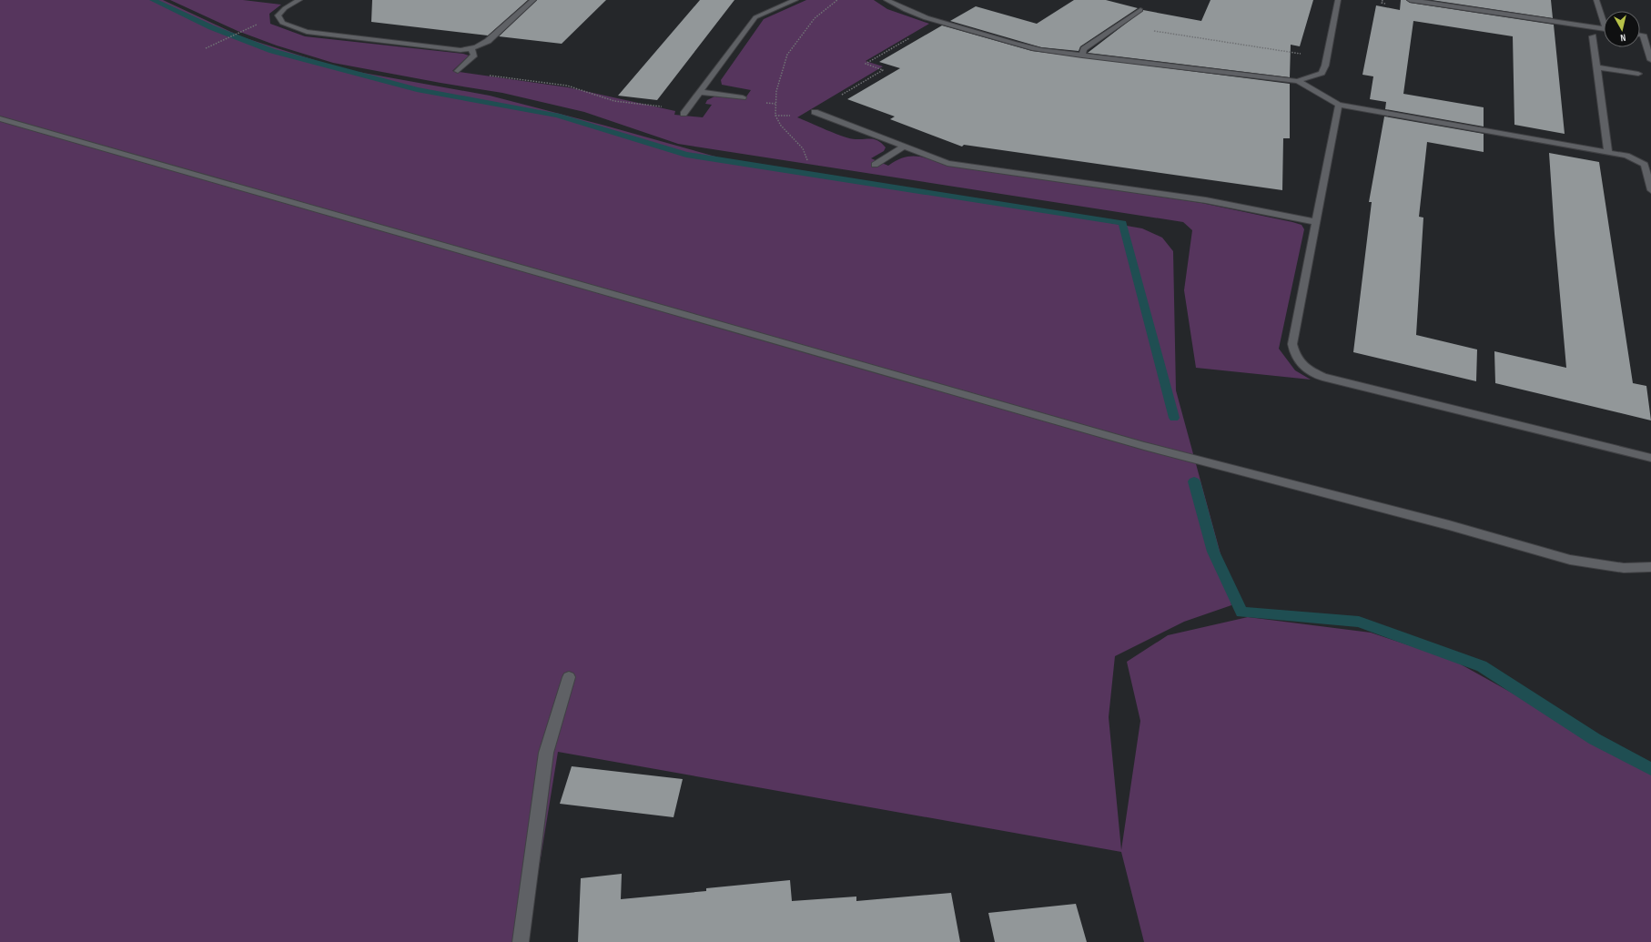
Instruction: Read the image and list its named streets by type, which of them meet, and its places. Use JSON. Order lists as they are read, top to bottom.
{
  "north": "bottom"
}
